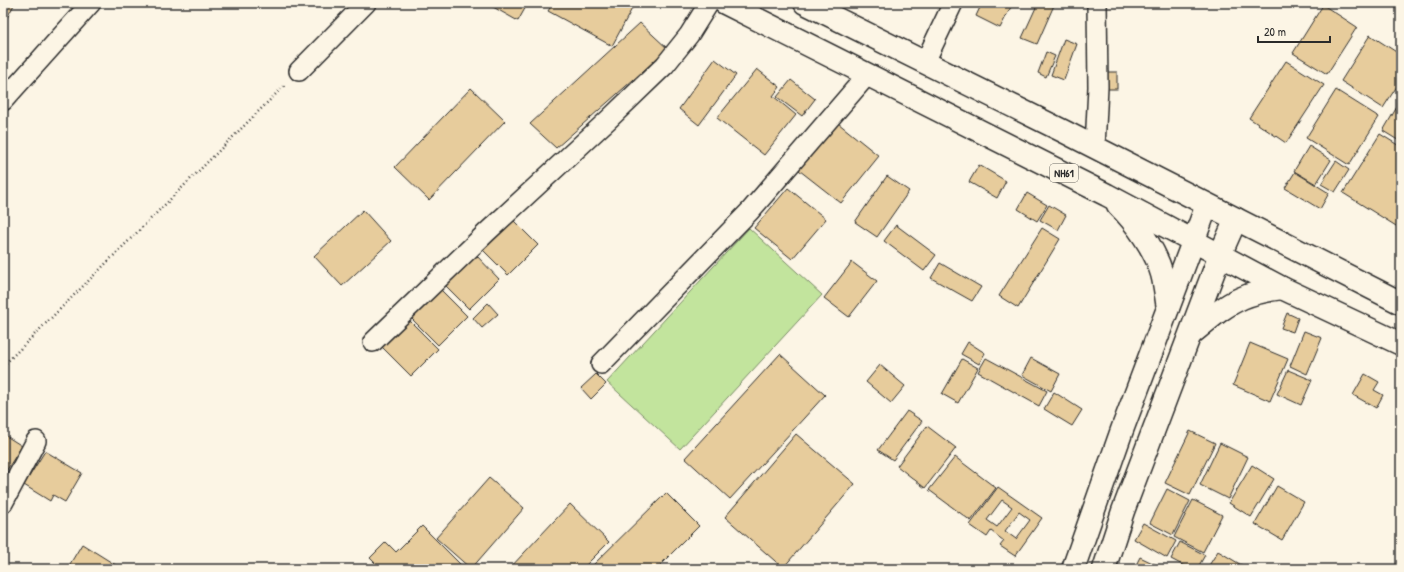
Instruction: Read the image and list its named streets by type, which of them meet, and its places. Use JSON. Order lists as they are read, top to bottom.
{
  "streets": {
    "main road": ["NH61"]
  },
  "scale_bar": "20 m"
}
